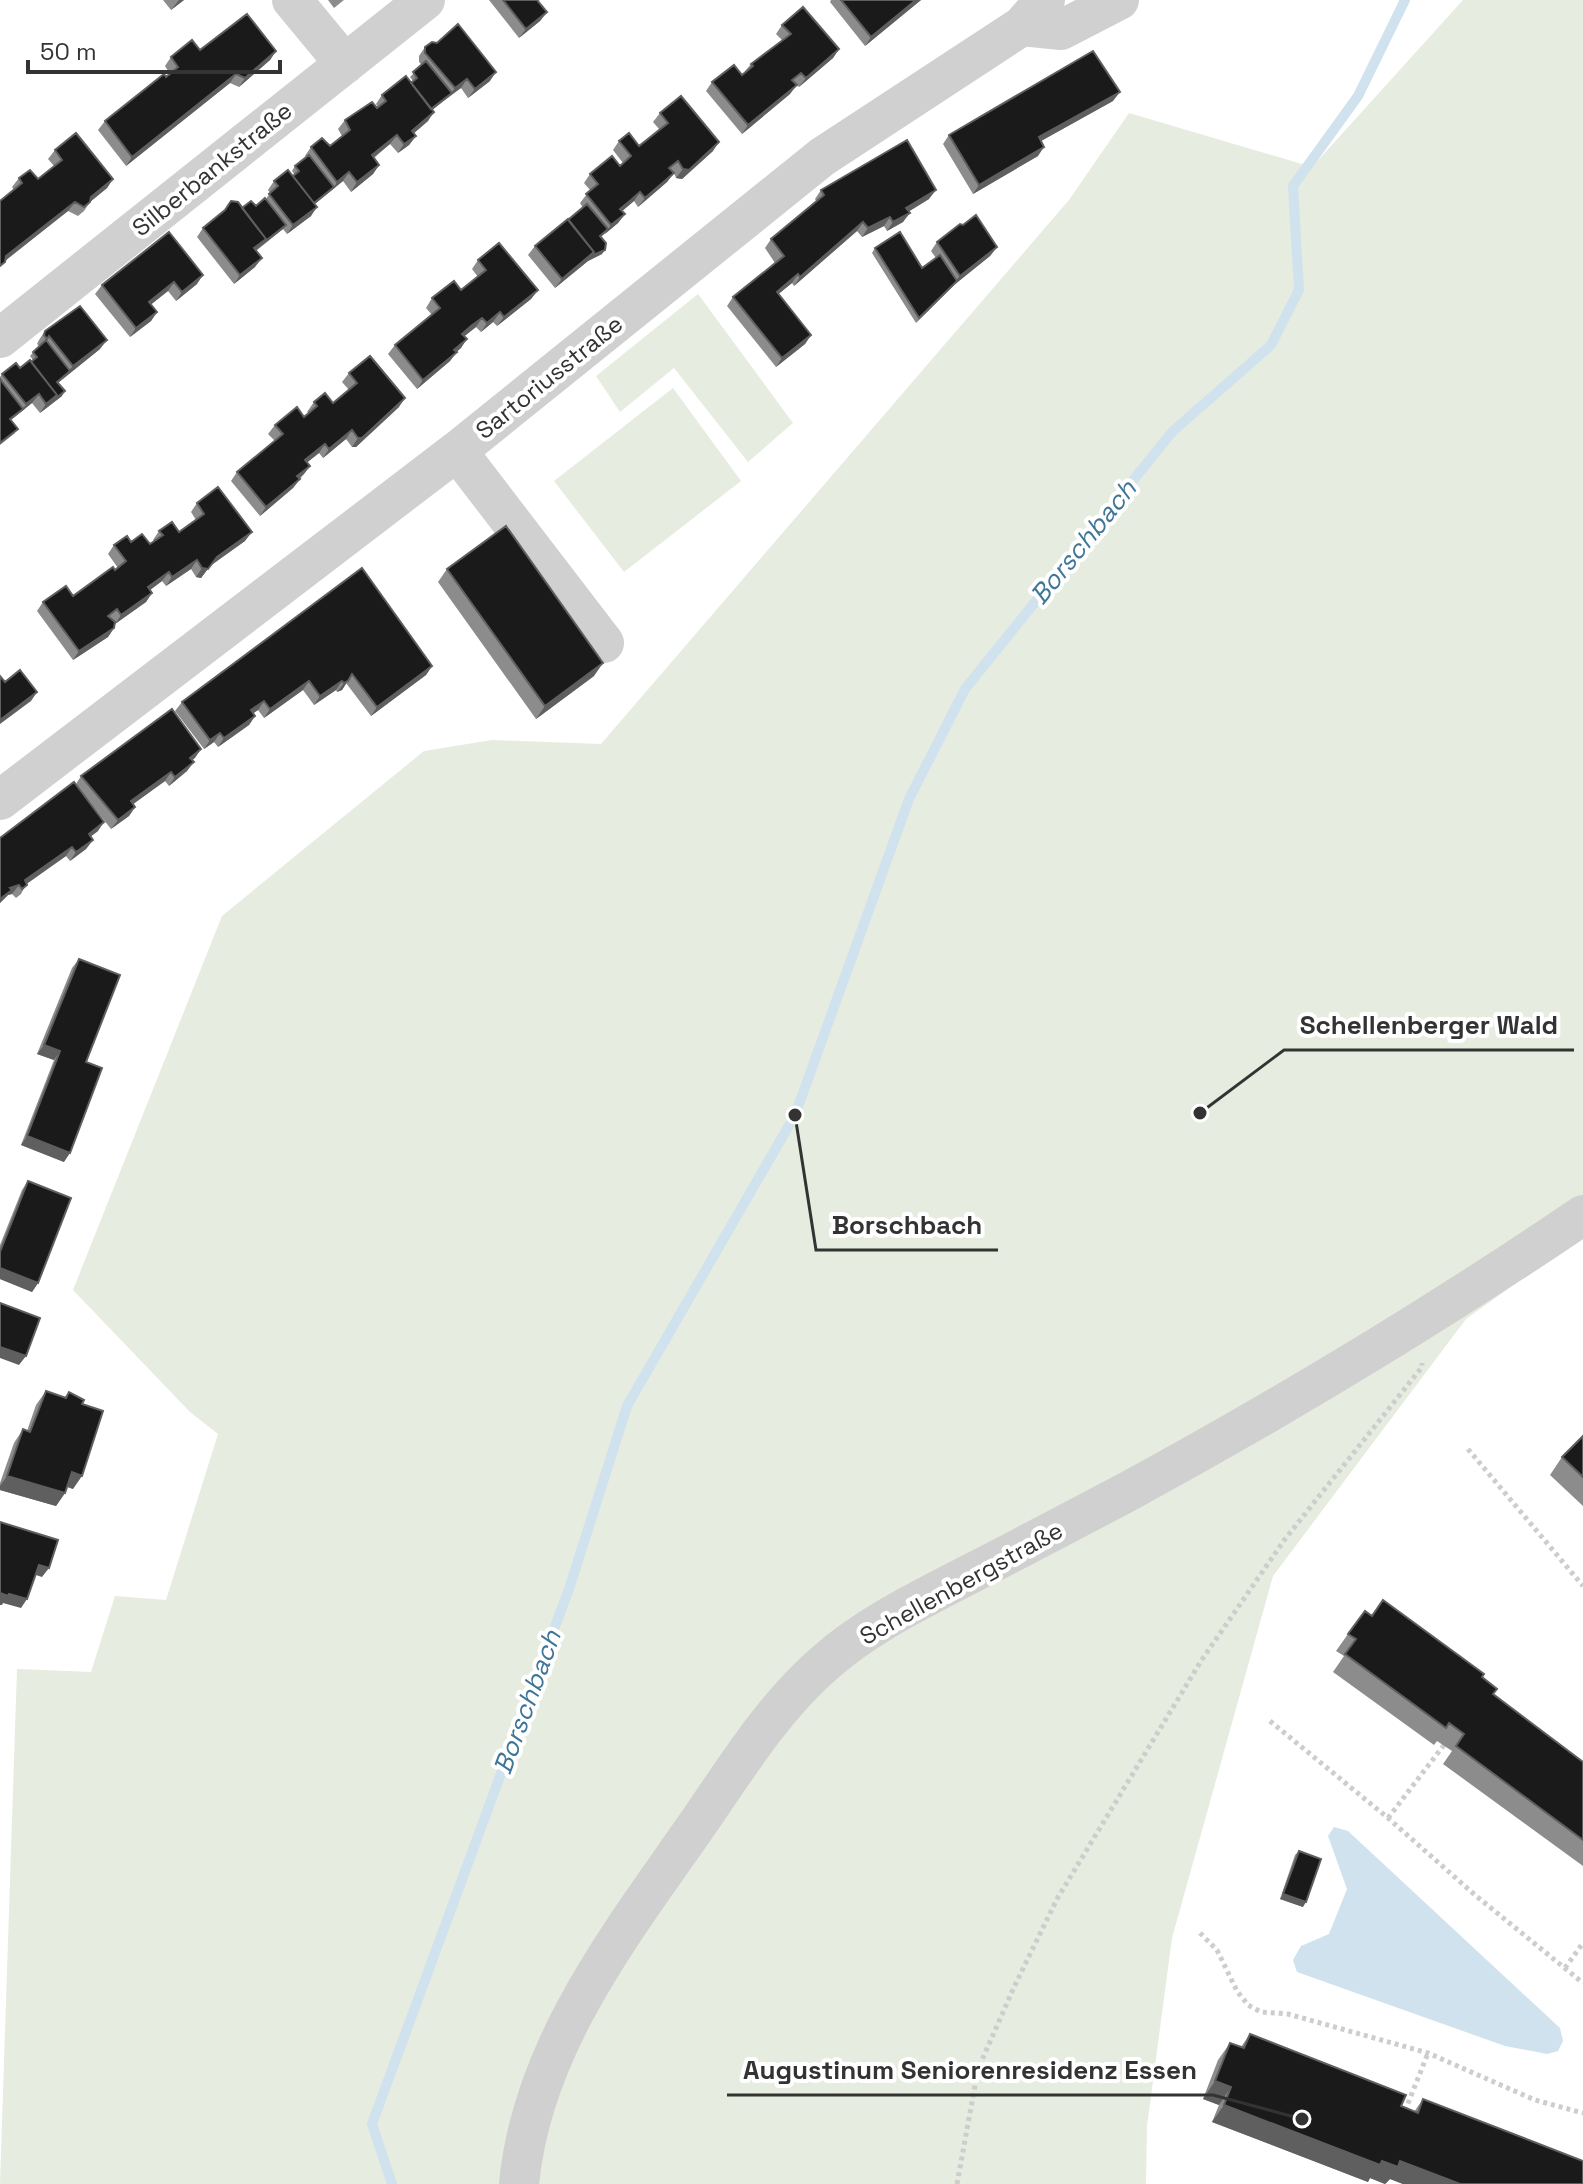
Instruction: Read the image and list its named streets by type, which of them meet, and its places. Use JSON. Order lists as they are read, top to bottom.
{
  "streets": {
    "street": ["Silberbankstraße", "Sartoriusstraße", "Schellenbergstraße"]
  },
  "water": ["Borschbach"],
  "places": ["Schellenberger Wald", "Borschbach", "Augustinum Seniorenresidenz Essen"],
  "scale_bar": "50 m"
}
